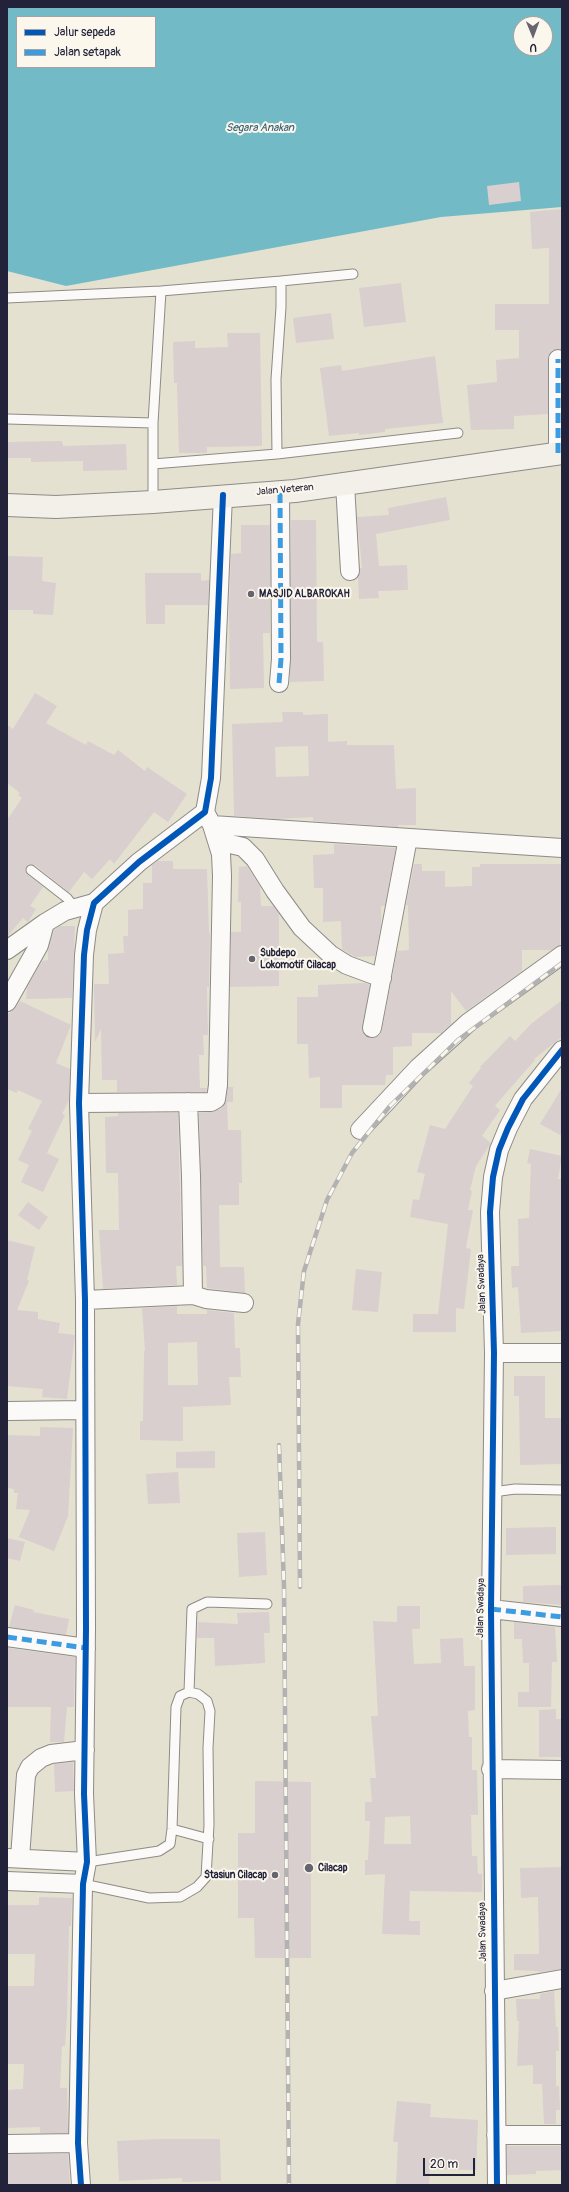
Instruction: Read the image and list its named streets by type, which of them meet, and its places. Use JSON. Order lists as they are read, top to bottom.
{
  "streets": {
    "main road": ["Jalan Veteran"],
    "street": ["Jalan Swadaya"]
  },
  "water": ["Segara Anakan"],
  "places": [
    "MASJID ALBAROKAH",
    "Subdepo Lokomotif Cilacap",
    "Cilacap",
    "Stasiun Cilacap"
  ],
  "legend": ["Jalur sepeda", "Jalan setapak"],
  "scale_bar": "20 m",
  "north": "bottom"
}
